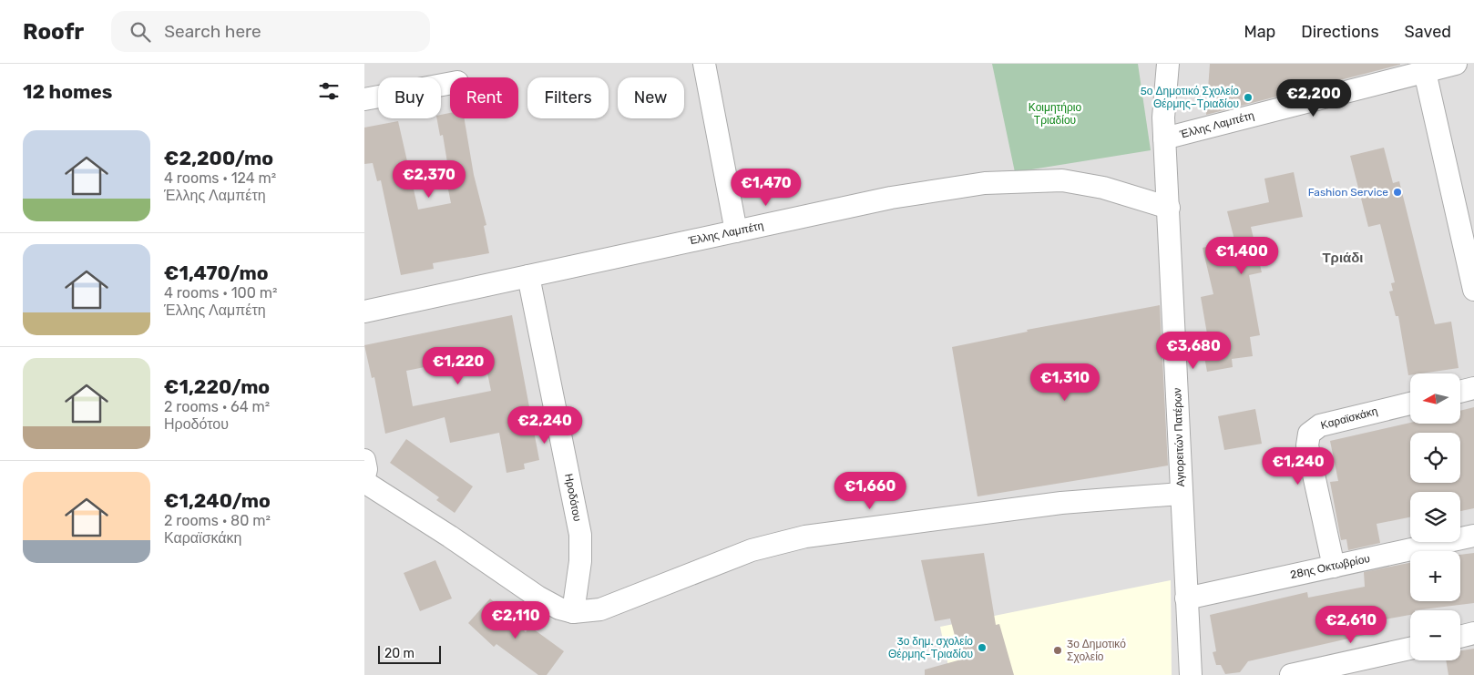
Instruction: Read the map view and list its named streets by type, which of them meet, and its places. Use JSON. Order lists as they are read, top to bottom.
{
  "streets": {
    "street": [
      "Έλλης Λαμπέτη",
      "Καραϊσκάκη",
      "Αγιορειτών Πατέρων",
      "Ηροδότου",
      "28ης Οκτωβρίου"
    ]
  },
  "crossings": [
    ["Έλλης Λαμπέτη", "Αγιορειτών Πατέρων"],
    ["Έλλης Λαμπέτη", "Ηροδότου"],
    ["Καραϊσκάκη", "28ης Οκτωβρίου"],
    ["Αγιορειτών Πατέρων", "28ης Οκτωβρίου"]
  ],
  "districts": ["Τριάδι"],
  "parks": ["Κοιμητήριο Τριαδίου"],
  "places": [
    "5ο Δημοτικό Σχολείο Θέρμης–Τριαδίου",
    "Fashion Service",
    "3ο δημ. σχολείο Θέρμης-Τριαδίου",
    "3ο Δημοτικό Σχολείο"
  ],
  "scale_bar": "20 m",
  "north": "left",
  "page": {
    "header": "Roofr",
    "search": "Search here",
    "nav": ["Map", "Directions", "Saved"],
    "heading": "12 homes",
    "chip": [
      "Buy",
      "Rent",
      "Filters",
      "New"
    ],
    "price": [
      "€2,200",
      "€2,370",
      "€1,470",
      "€1,400",
      "€3,680",
      "€1,220",
      "€1,310",
      "€2,240",
      "€1,240",
      "€1,660",
      "€2,110",
      "€2,610"
    ],
    "list": [
      {
        "name": "€2,200/mo",
        "note": "4 rooms · 124 m² · Έλλης Λαμπέτη"
      },
      {
        "name": "€1,470/mo",
        "note": "4 rooms · 100 m² · Έλλης Λαμπέτη"
      },
      {
        "name": "€1,220/mo",
        "note": "2 rooms · 64 m² · Ηροδότου"
      },
      {
        "name": "€1,240/mo",
        "note": "2 rooms · 80 m² · Καραϊσκάκη"
      }
    ],
    "map_buttons": ["+", "−"],
    "scale": "20 m"
  }
}
